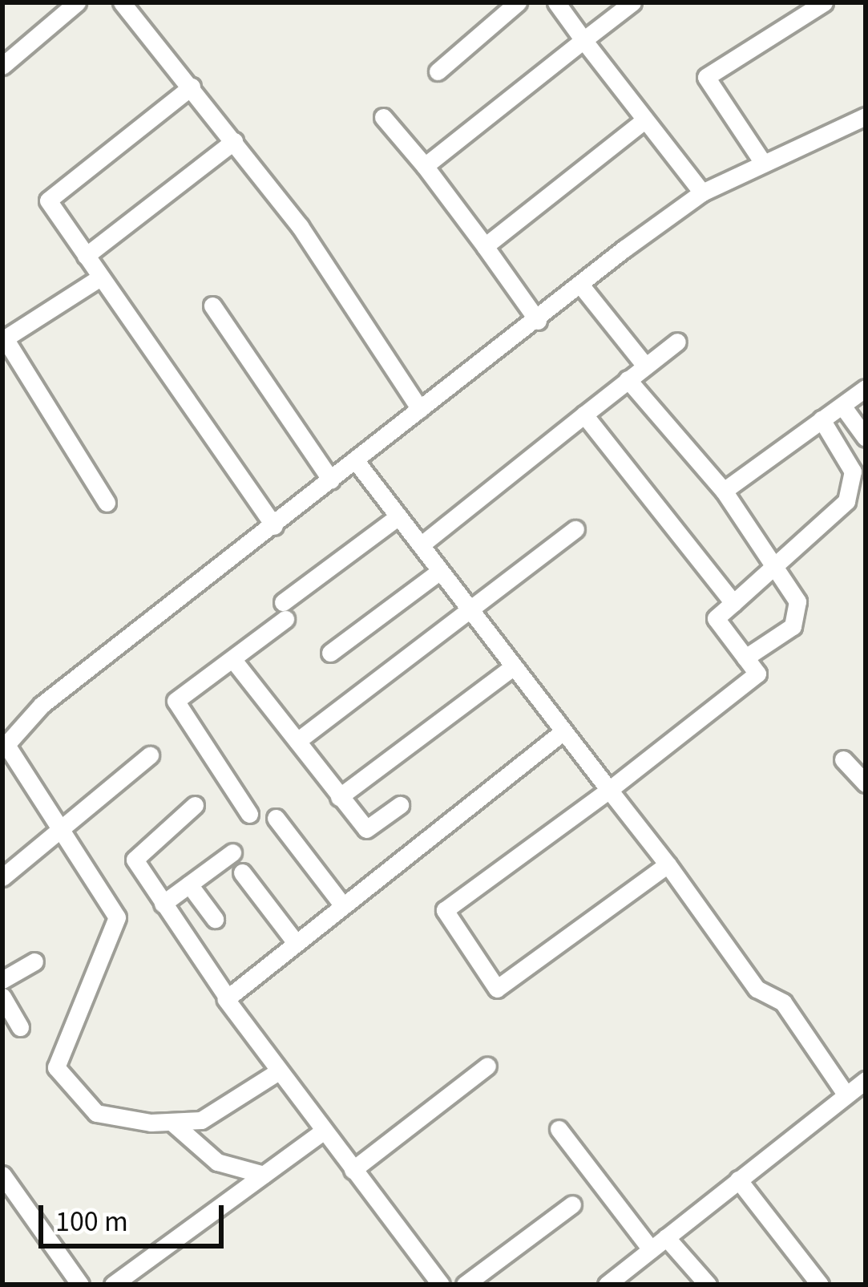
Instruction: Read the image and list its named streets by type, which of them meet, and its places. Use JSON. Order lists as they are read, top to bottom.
{
  "scale_bar": "100 m"
}
